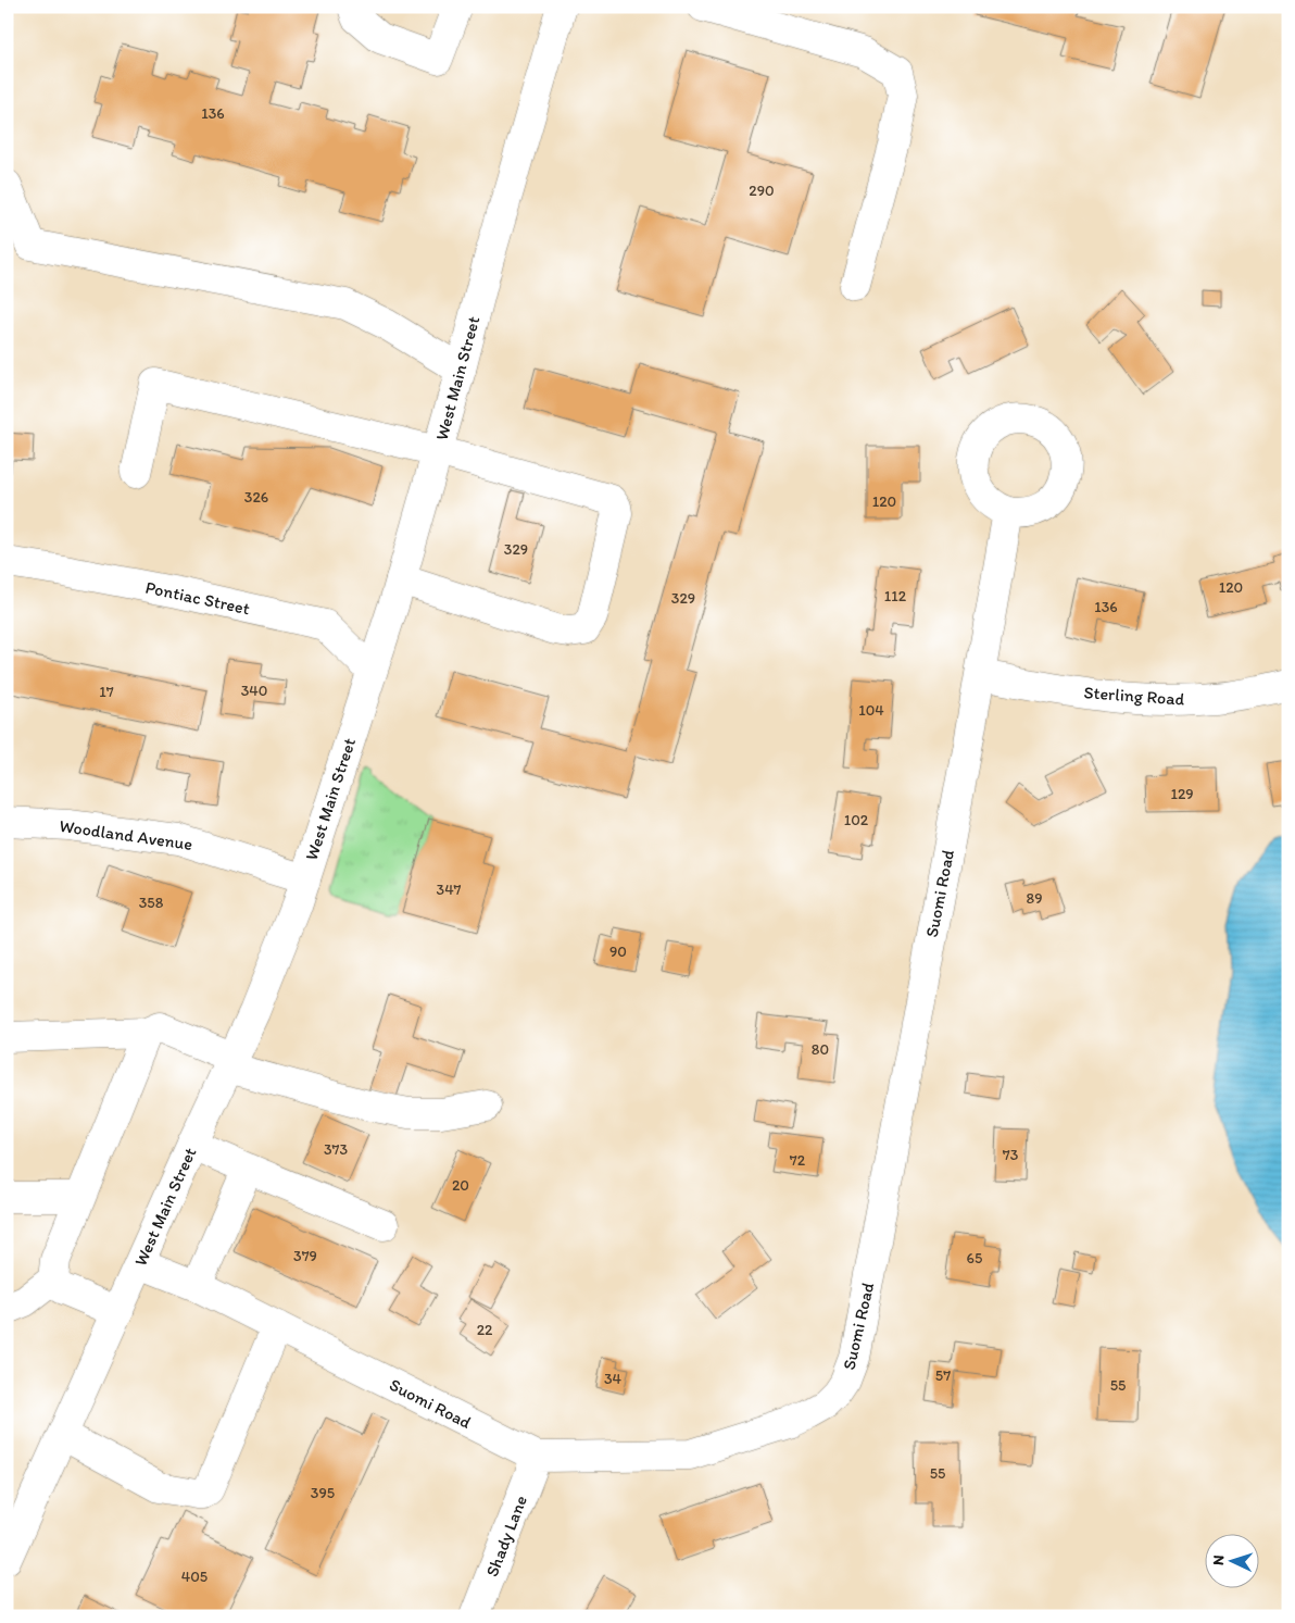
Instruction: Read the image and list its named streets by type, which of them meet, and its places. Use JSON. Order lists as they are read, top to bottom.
{
  "streets": {
    "street": [
      "West Main Street",
      "Pontiac Street",
      "Sterling Road",
      "Woodland Avenue",
      "Suomi Road",
      "Shady Lane"
    ]
  },
  "crossings": [
    ["West Main Street", "Pontiac Street"],
    ["West Main Street", "Woodland Avenue"],
    ["West Main Street", "Suomi Road"],
    ["Sterling Road", "Suomi Road"],
    ["Suomi Road", "Shady Lane"]
  ],
  "house_numbers": [
    "136",
    "290",
    "326",
    "120",
    "329",
    "120",
    "112",
    "329",
    "136",
    "340",
    "17",
    "104",
    "129",
    "102",
    "347",
    "89",
    "358",
    "90",
    "80",
    "373",
    "73",
    "72",
    "20",
    "379",
    "65",
    "22",
    "57",
    "34",
    "55",
    "55",
    "395",
    "405"
  ],
  "north": "left"
}
